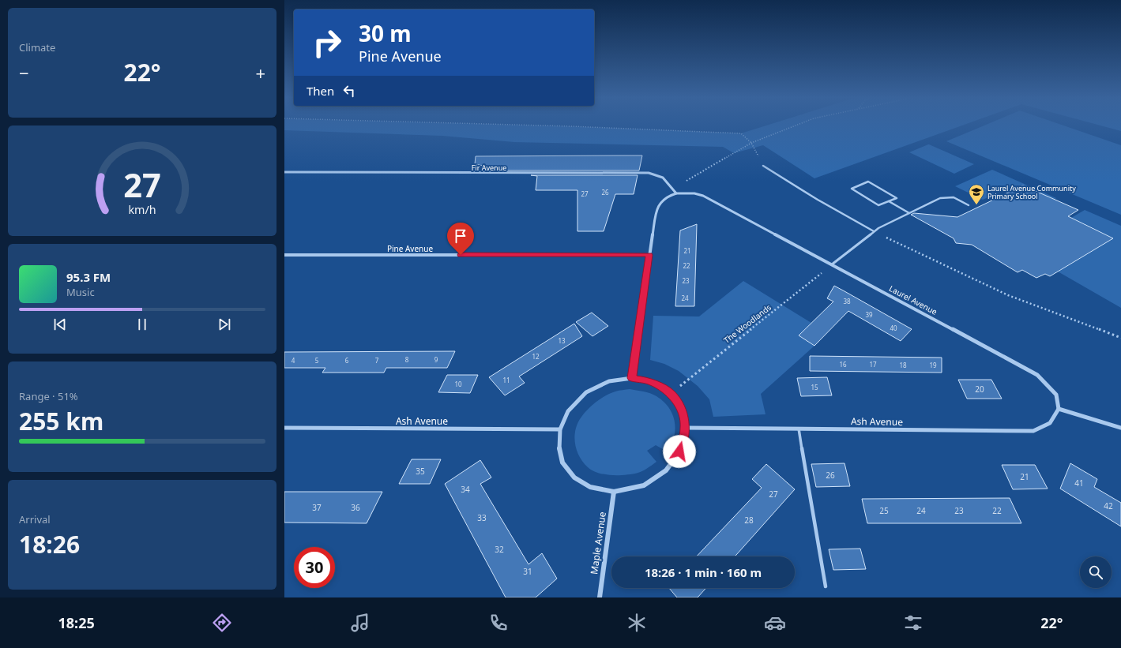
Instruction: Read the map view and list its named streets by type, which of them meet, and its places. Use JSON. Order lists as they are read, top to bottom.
{
  "streets": {
    "street": [
      "Fir Avenue",
      "Pine Avenue",
      "Laurel Avenue",
      "Ash Avenue",
      "Maple Avenue"
    ],
    "path": ["The Woodlands"]
  },
  "crossings": [
    ["Fir Avenue", "Laurel Avenue"],
    ["Laurel Avenue", "The Woodlands"],
    ["Laurel Avenue", "Ash Avenue"]
  ],
  "places": {
    "school or university": ["Laurel Avenue Community Primary School"]
  },
  "house_numbers": [
    "26",
    "27",
    "21",
    "22",
    "23",
    "24",
    "38",
    "39",
    "40",
    "13",
    "12",
    "8",
    "9",
    "4",
    "5",
    "6",
    "7",
    "16",
    "17",
    "18",
    "19",
    "11",
    "10",
    "15",
    "20",
    "35",
    "26",
    "21",
    "41",
    "34",
    "27",
    "42",
    "37",
    "36",
    "25",
    "24",
    "23",
    "22",
    "33",
    "28",
    "32",
    "31"
  ],
  "page": {
    "tile": [
      "Climate",
      ["Range · 51%", "255 km"],
      ["Arrival", "18:26"]
    ],
    "turn": ["30 m", "Pine Avenue"],
    "heat": ["−", "22°", "+"],
    "then": "Then",
    "song": ["95.3 FM", "Music"],
    "limit": "30",
    "trip": "18:26 · 1 min · 160 m",
    "tabs": ["18:25", "22°"],
    "gauge": ["27", "km/h"]
  }
}
